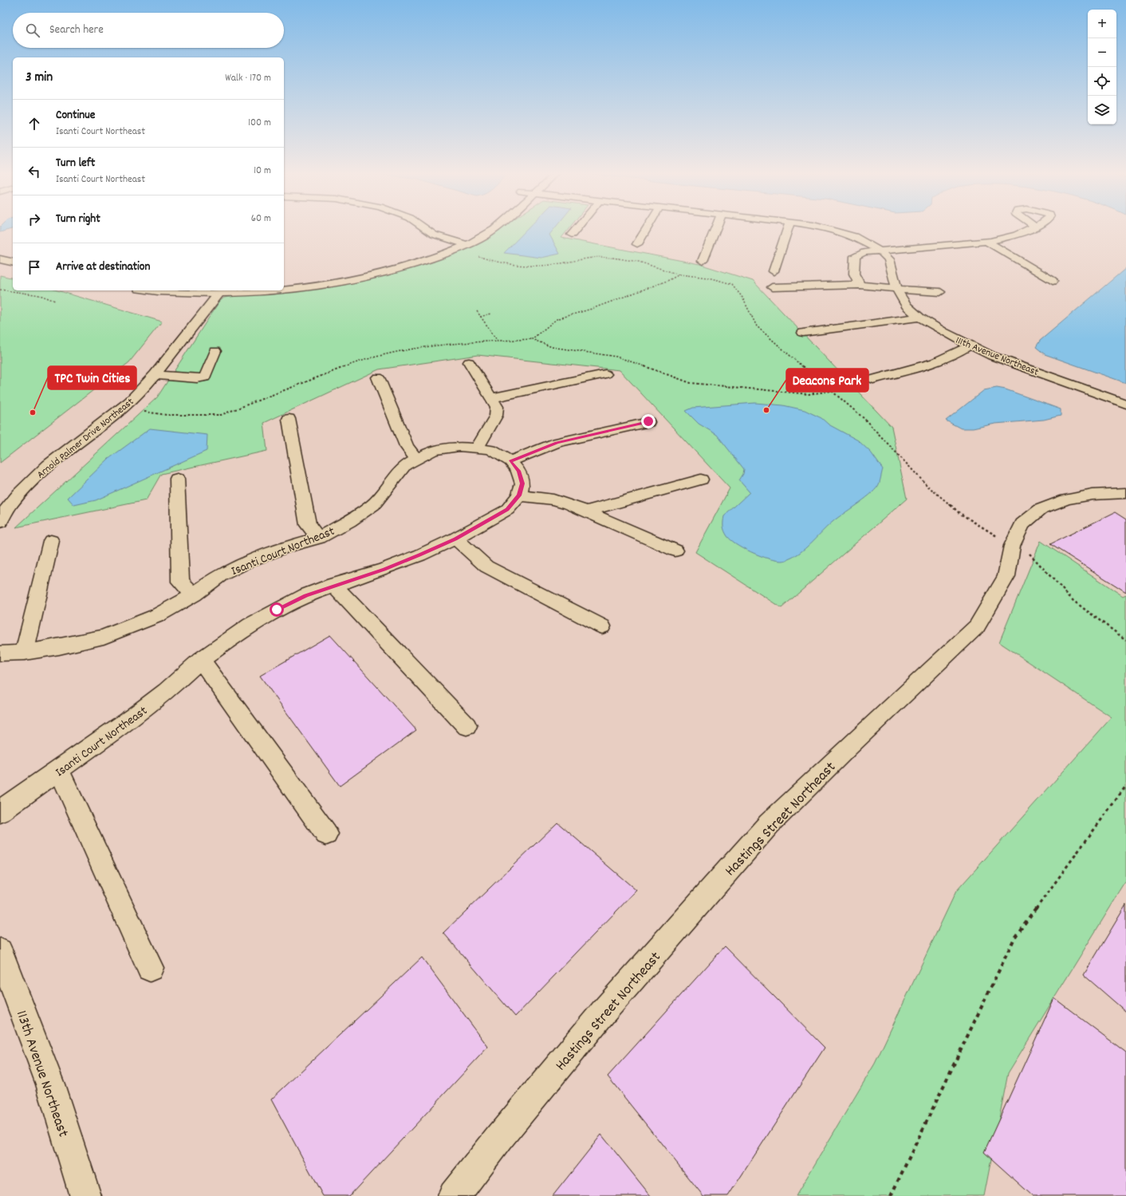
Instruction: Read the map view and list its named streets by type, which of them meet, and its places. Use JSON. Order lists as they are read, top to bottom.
{
  "streets": {
    "street": [
      "111th Avenue Northeast",
      "Arnold Palmer Drive Northeast",
      "Isanti Court Northeast",
      "Hastings Street Northeast",
      "113th Avenue Northeast"
    ]
  },
  "places": ["Deacons Park", "TPC Twin Cities"],
  "page": {
    "map_buttons": ["+", "−"],
    "search": "Search here",
    "heading": ["3 min", "Walk · 170 m"],
    "list": [
      ["Continue", "Isanti Court Northeast", "100 m"],
      ["Turn left", "Isanti Court Northeast", "10 m"],
      ["Turn right", "60 m"],
      "Arrive at destination"
    ]
  }
}
